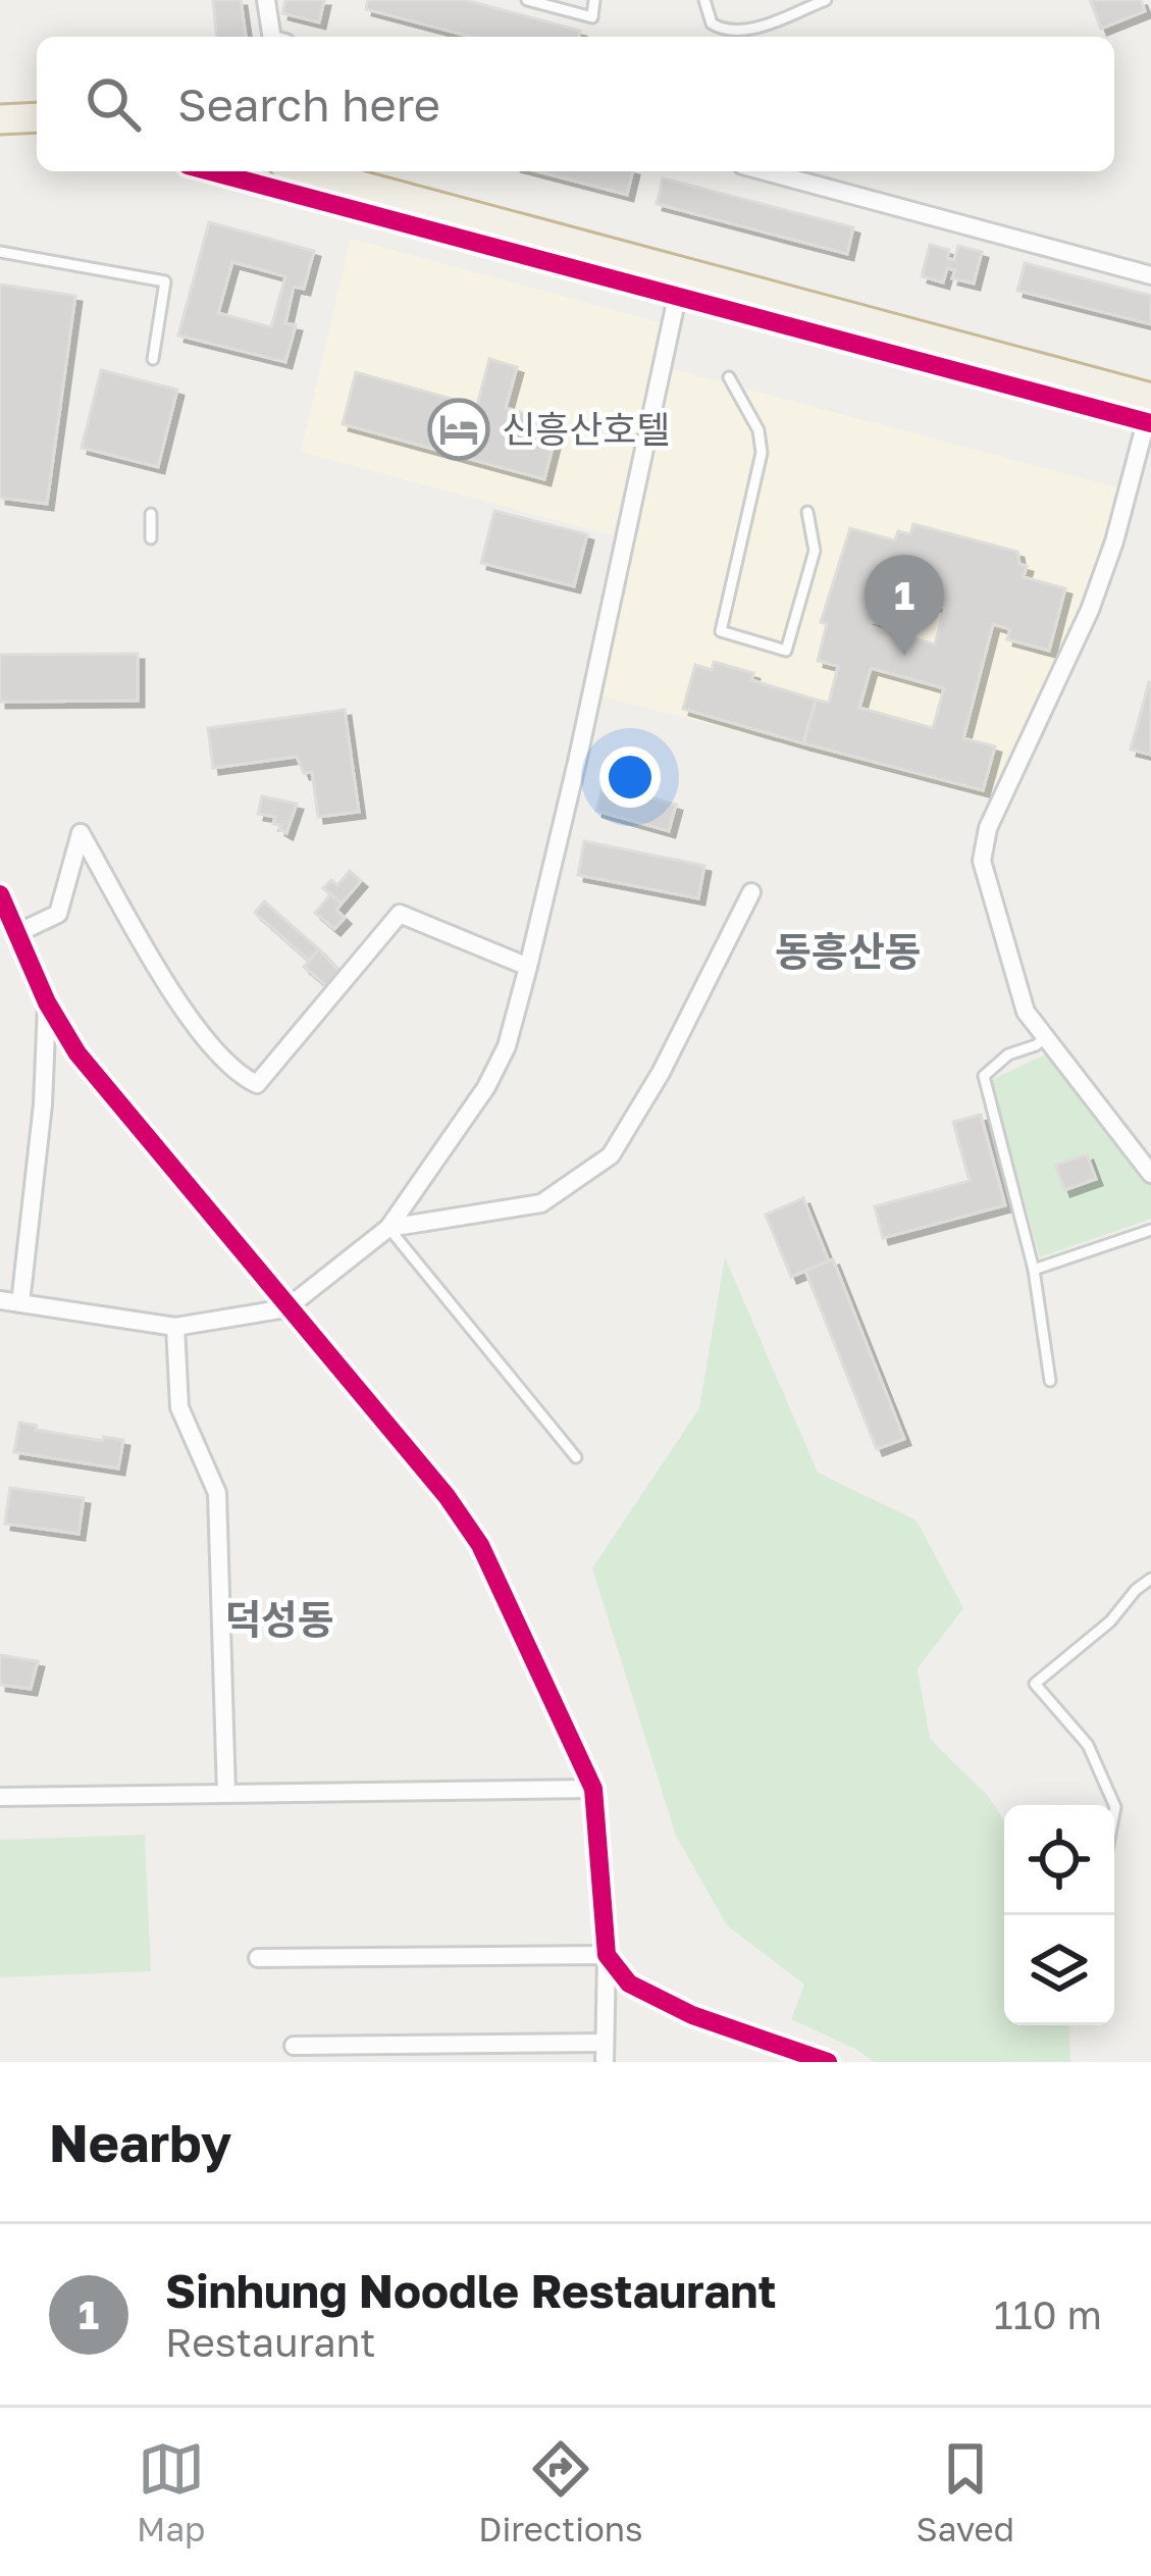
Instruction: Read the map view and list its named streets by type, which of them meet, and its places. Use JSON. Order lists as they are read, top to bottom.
{
  "districts": ["동흥산동", "덕성동"],
  "places": {
    "hotel": ["신흥산호텔"]
  },
  "page": {
    "search": "Search here",
    "pins": "1",
    "heading": "Nearby",
    "list": [
      {
        "mark": "1",
        "name": "Sinhung Noodle Restaurant",
        "note": "Restaurant",
        "value": "110 m"
      }
    ],
    "nav": ["Map", "Directions", "Saved"]
  }
}
